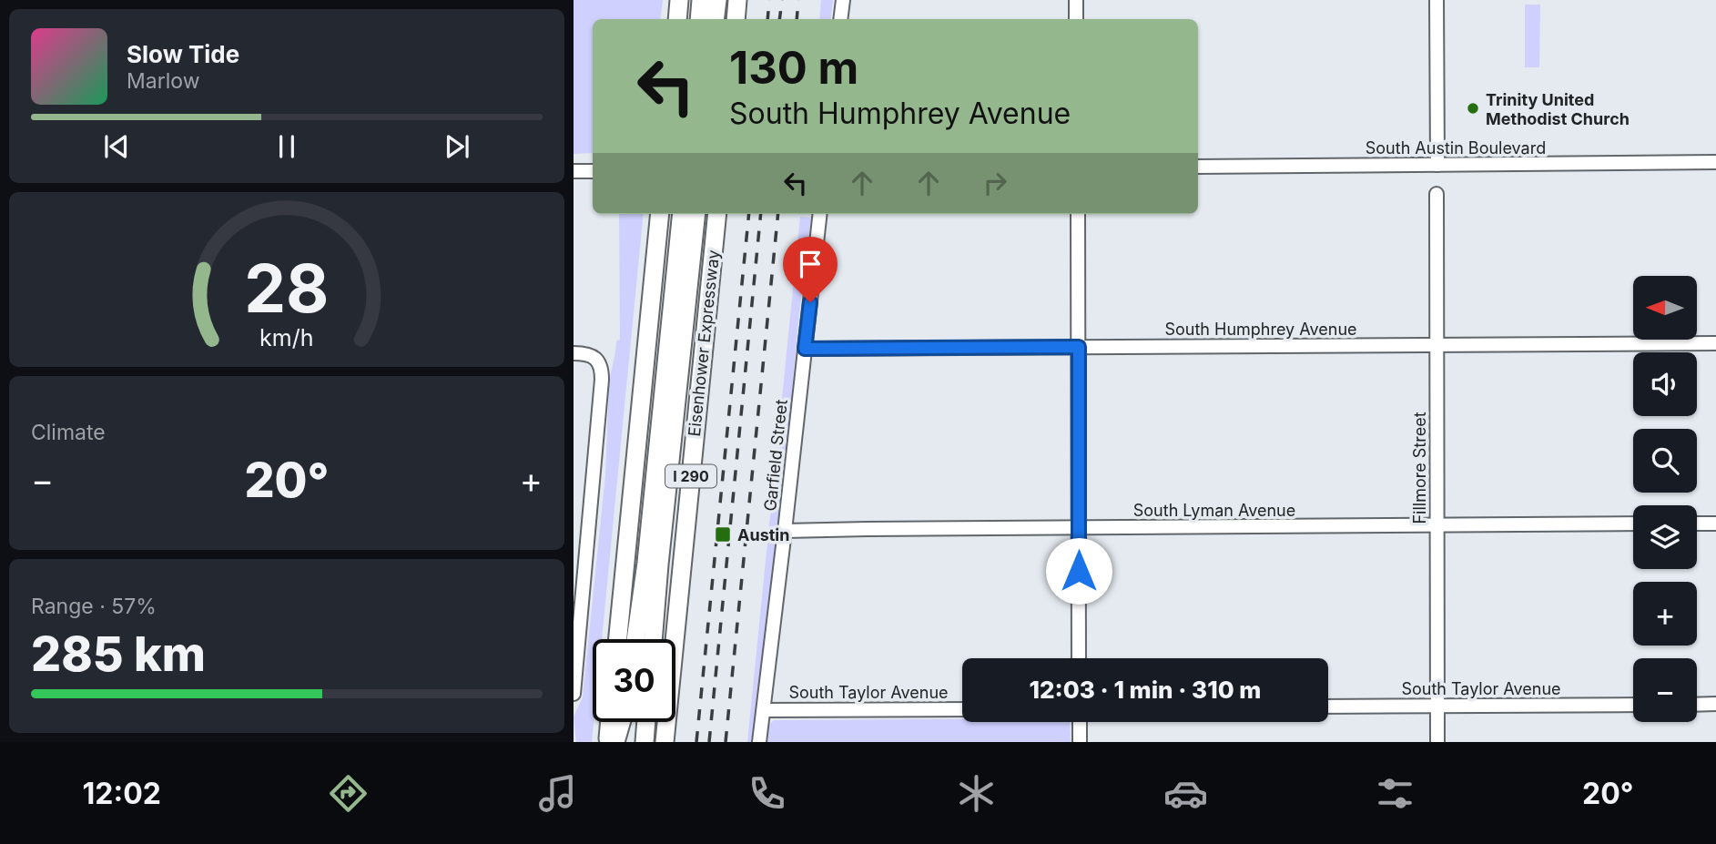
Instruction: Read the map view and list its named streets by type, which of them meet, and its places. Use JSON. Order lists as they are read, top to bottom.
{
  "streets": {
    "highway": ["Eisenhower Expressway", "I 290"],
    "street": [
      "South Austin Boulevard",
      "South Humphrey Avenue",
      "Garfield Street",
      "Fillmore Street",
      "South Lyman Avenue",
      "South Taylor Avenue"
    ]
  },
  "crossings": [
    ["South Humphrey Avenue", "Garfield Street"],
    ["South Humphrey Avenue", "Fillmore Street"],
    ["Garfield Street", "South Lyman Avenue"],
    ["Garfield Street", "South Taylor Avenue"],
    ["Fillmore Street", "South Lyman Avenue"],
    ["Fillmore Street", "South Taylor Avenue"]
  ],
  "places": {
    "other": ["Trinity United Methodist Church"],
    "transit": ["Austin"]
  },
  "north": "left",
  "page": {
    "turn": ["130 m", "South Humphrey Avenue"],
    "song": ["Slow Tide", "Marlow"],
    "map_buttons": ["+", "−"],
    "tile": [
      "Climate",
      ["Range · 57%", "285 km"]
    ],
    "heat": ["−", "20°", "+"],
    "limit": "30",
    "trip": "12:03 · 1 min · 310 m",
    "tabs": ["12:02", "20°"],
    "gauge": ["28", "km/h"]
  }
}
